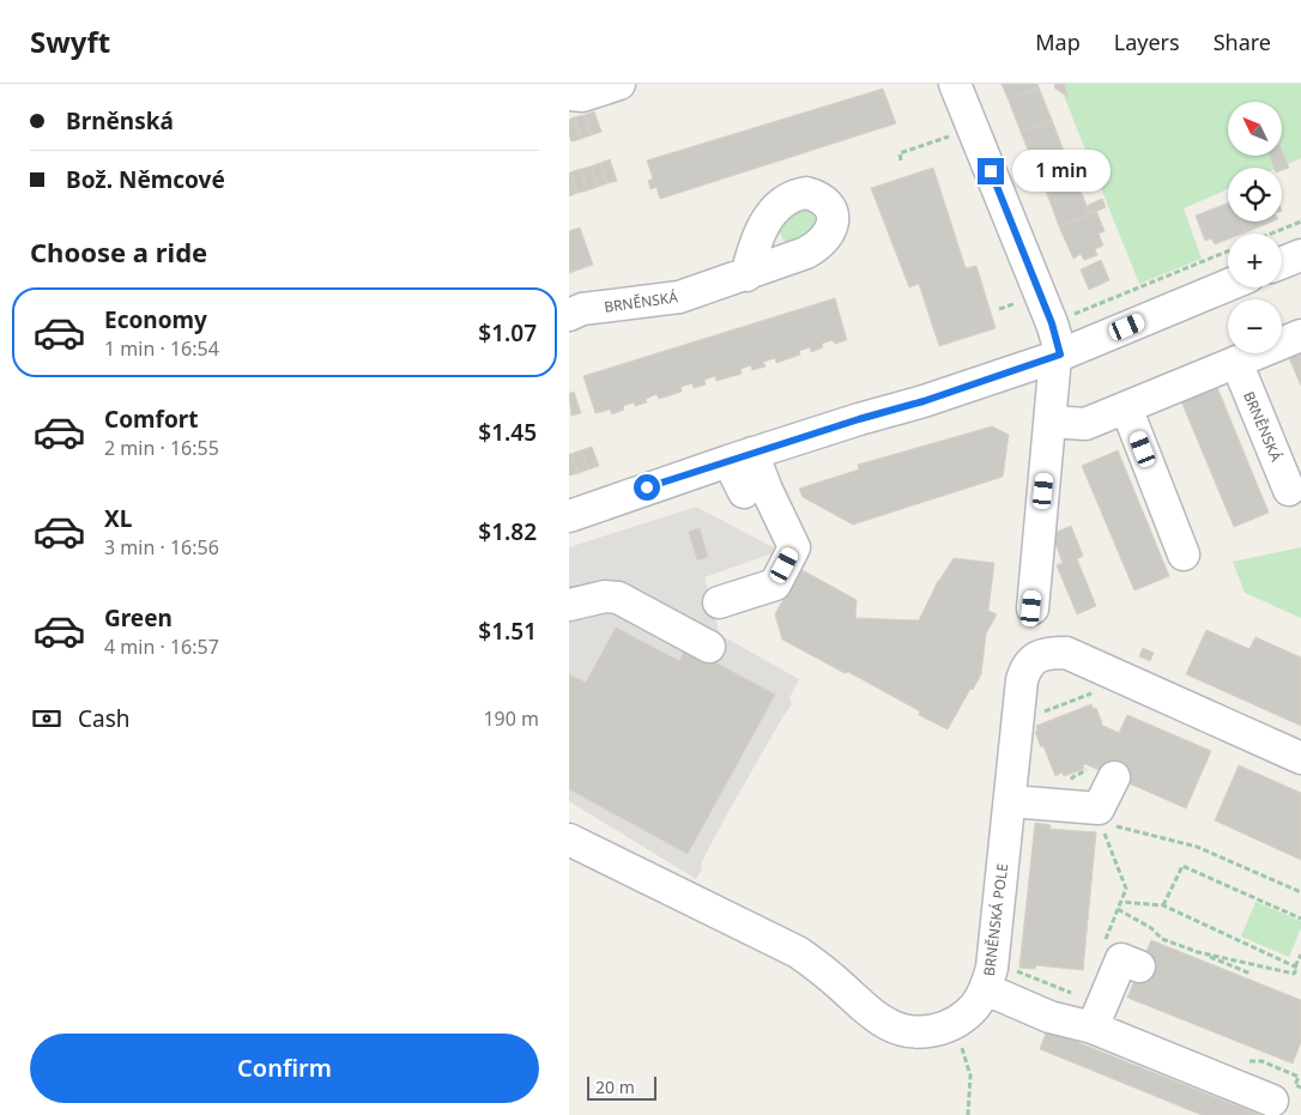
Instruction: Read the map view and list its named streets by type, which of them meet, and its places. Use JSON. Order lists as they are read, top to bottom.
{
  "streets": {
    "street": ["BRNĚNSKÁ", "BRNĚNSKÁ POLE"]
  },
  "scale_bar": "20 m",
  "north": "top left",
  "page": {
    "header": "Swyft",
    "nav": ["Map", "Layers", "Share"],
    "banner": ["Brněnská", "Bož. Němcové"],
    "map_buttons": ["+", "−"],
    "bubble": "1 min",
    "heading": "Choose a ride",
    "list": [
      {
        "name": "Economy",
        "note": "1 min · 16:54",
        "value": "$1.07"
      },
      {
        "name": "Comfort",
        "note": "2 min · 16:55",
        "value": "$1.45"
      },
      {
        "name": "XL",
        "note": "3 min · 16:56",
        "value": "$1.82"
      },
      {
        "name": "Green",
        "note": "4 min · 16:57",
        "value": "$1.51"
      }
    ],
    "pay": ["Cash", "190 m"],
    "buttons": "Confirm",
    "scale": "20 m"
  }
}
